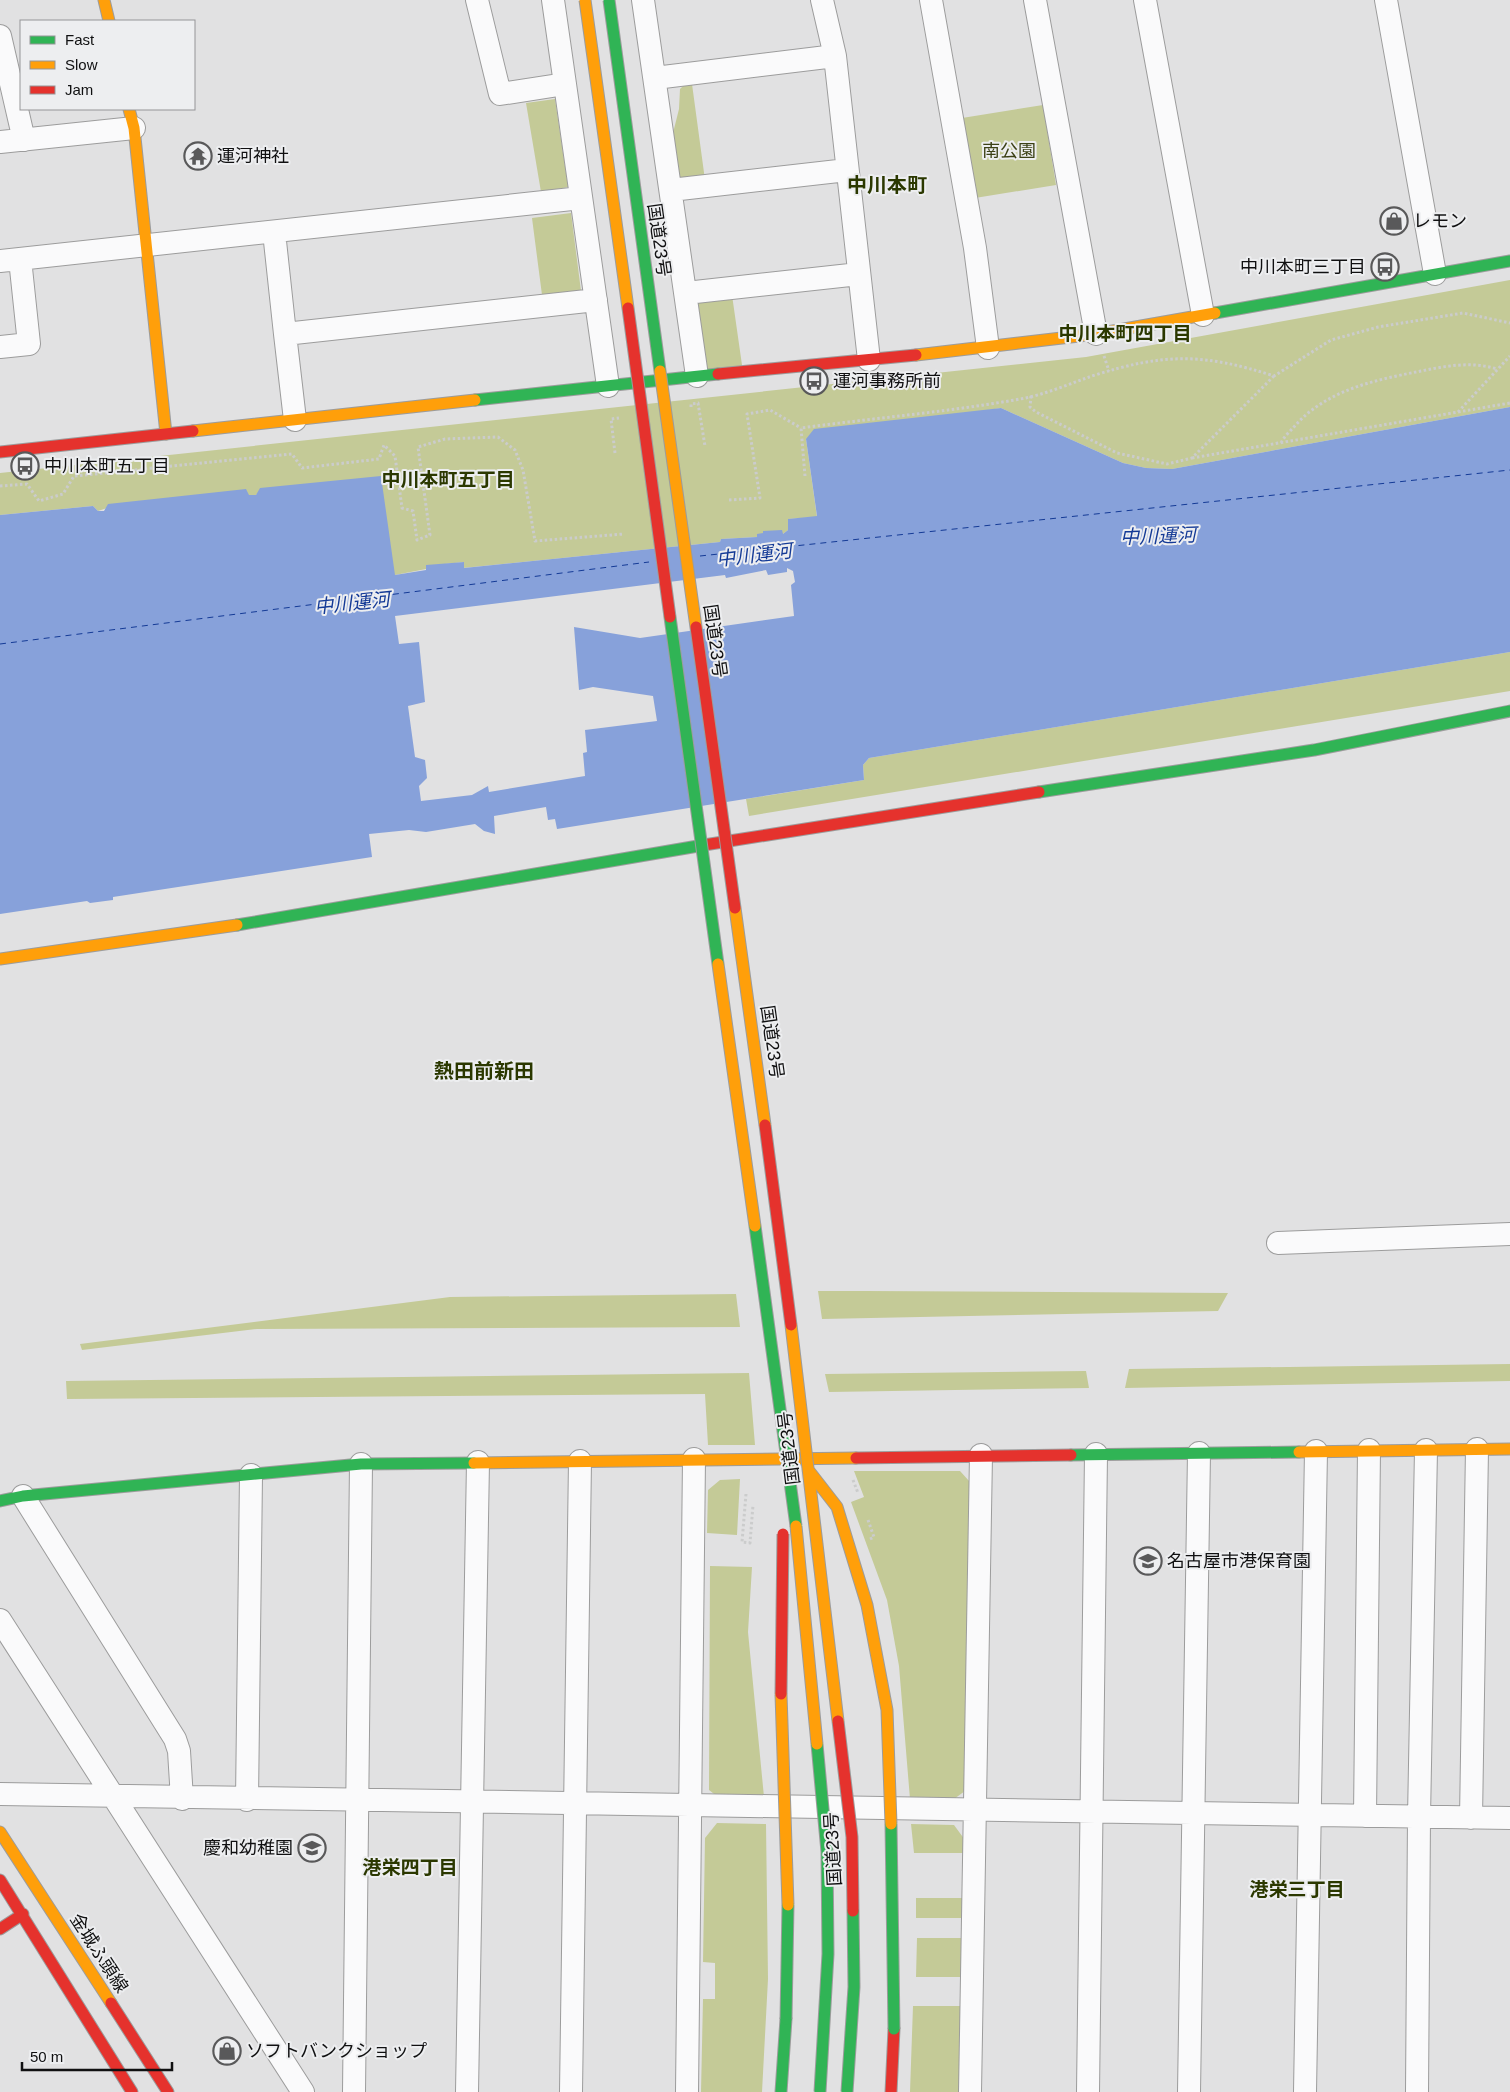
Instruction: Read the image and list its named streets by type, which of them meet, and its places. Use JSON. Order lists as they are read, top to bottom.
{
  "streets": {
    "main road": ["国道23号", "金城ふ頭線"]
  },
  "districts": [
    "中川本町",
    "中川本町四丁目",
    "中川本町五丁目",
    "熱田前新田",
    "港栄四丁目",
    "港栄三丁目"
  ],
  "water": ["中川運河"],
  "parks": ["南公園"],
  "places": {
    "temple": ["運河神社"],
    "shop": ["レモン", "ソフトバンクショップ"],
    "bus stop": ["中川本町三丁目", "運河事務所前", "中川本町五丁目"],
    "school or university": ["名古屋市港保育園", "慶和幼稚園"]
  },
  "legend": ["Fast", "Slow", "Jam"],
  "scale_bar": "50 m"
}
